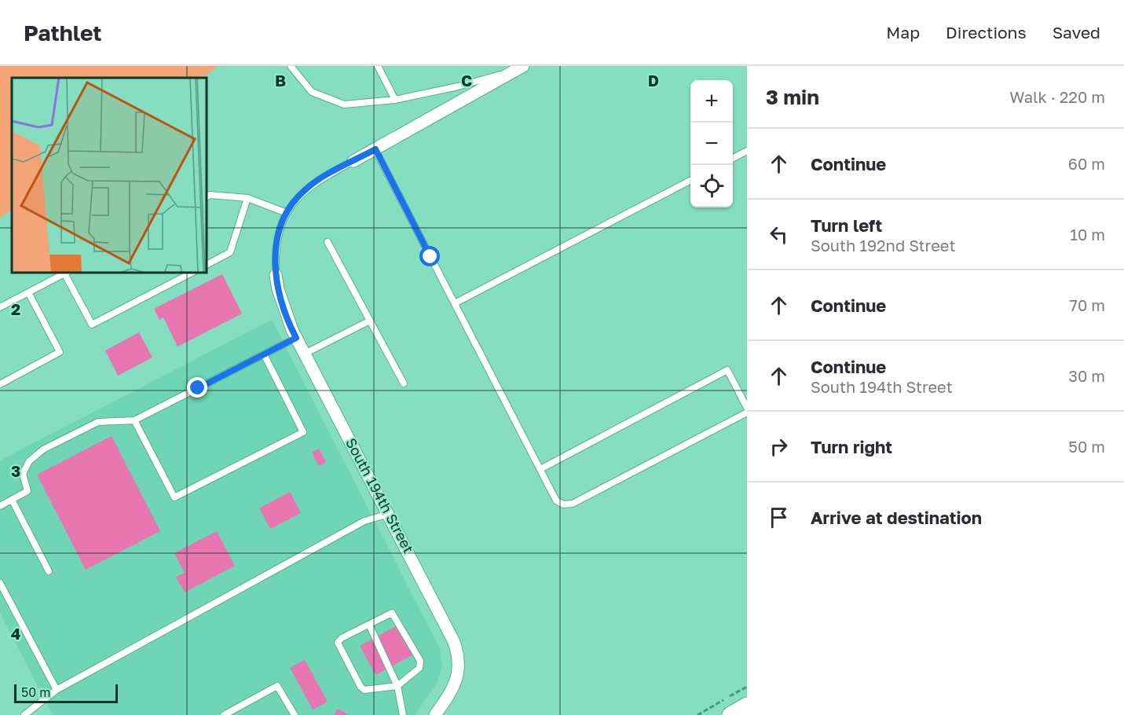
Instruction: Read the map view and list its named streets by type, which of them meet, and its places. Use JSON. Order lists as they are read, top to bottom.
{
  "streets": {
    "street": ["South 194th Street"]
  },
  "scale_bar": "50 m",
  "page": {
    "header": "Pathlet",
    "nav": ["Map", "Directions", "Saved"],
    "heading": ["3 min", "Walk · 220 m"],
    "map_buttons": ["+", "−"],
    "list": [
      ["Continue", "60 m"],
      ["Turn left", "South 192nd Street", "10 m"],
      ["Continue", "70 m"],
      ["Continue", "South 194th Street", "30 m"],
      ["Turn right", "50 m"],
      "Arrive at destination"
    ],
    "scale": "50 m"
  },
  "grid": {
    "columns": ["B", "C", "D"],
    "rows": ["2", "3", "4"]
  }
}
